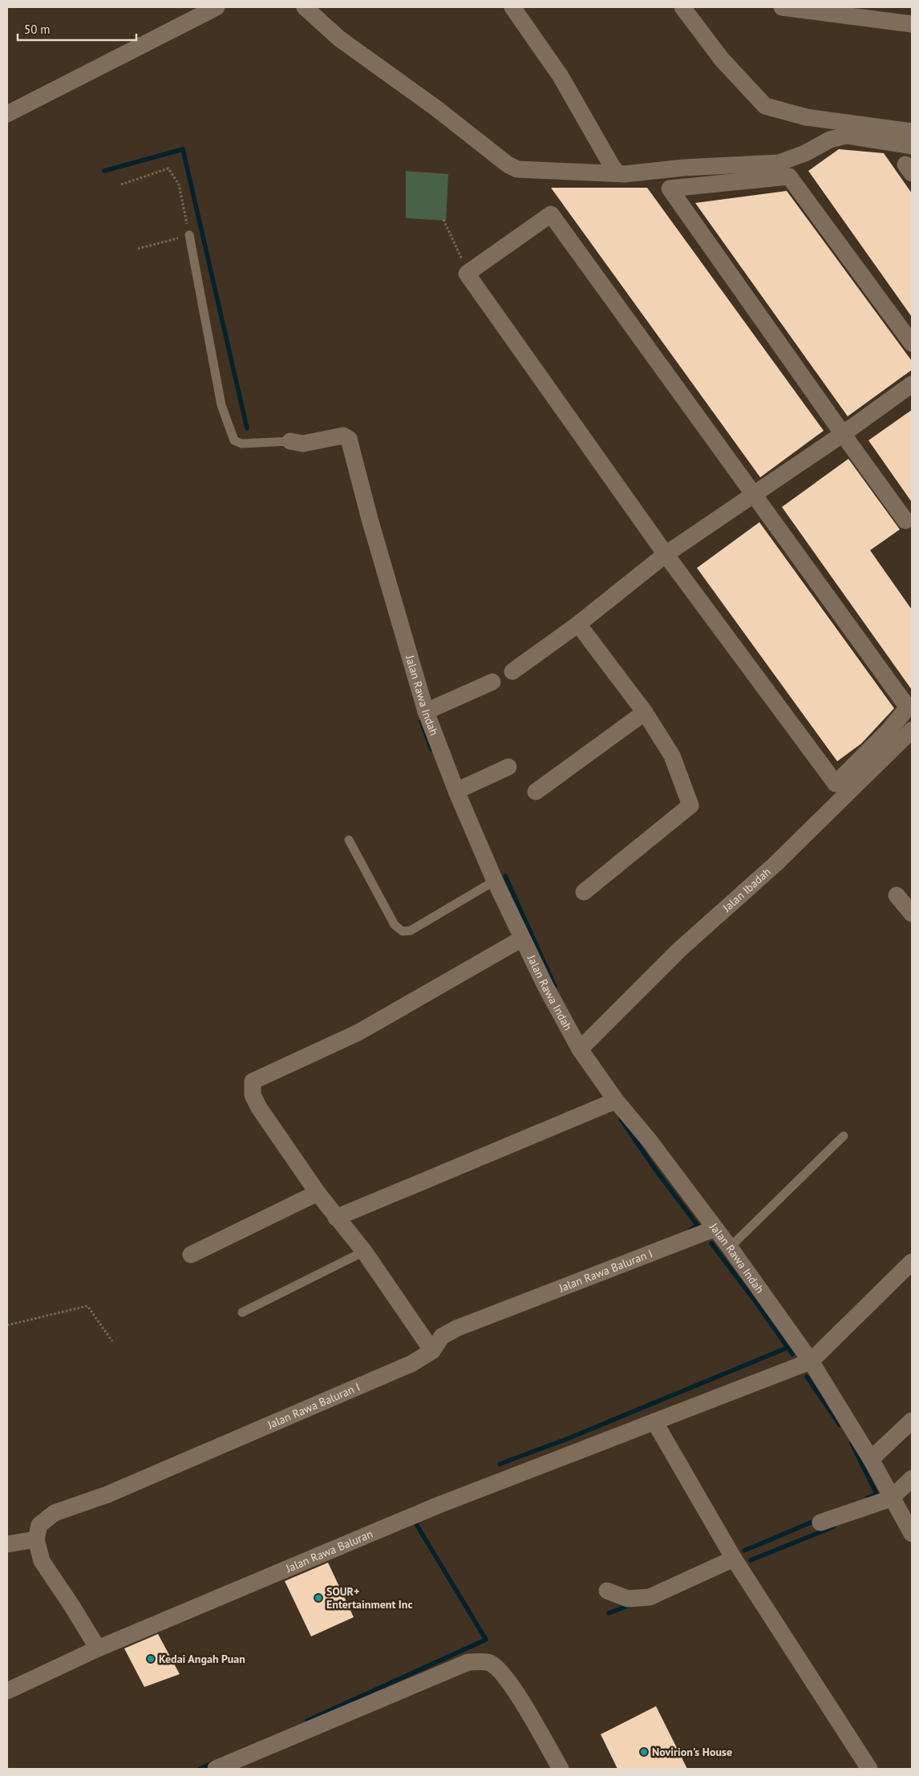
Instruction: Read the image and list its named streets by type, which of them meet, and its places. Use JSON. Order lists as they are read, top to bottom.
{
  "streets": {
    "street": [
      "Jalan Rawa Indah",
      "Jalan Ibadah",
      "Jalan Rawa Baluran I",
      "Jalan Rawa Baluran"
    ]
  },
  "crossings": [
    ["Jalan Rawa Indah", "Jalan Ibadah"],
    ["Jalan Rawa Indah", "Jalan Rawa Baluran I"],
    ["Jalan Rawa Indah", "Jalan Rawa Baluran"]
  ],
  "places": ["SOUR+ Entertainment Inc", "Kedai Angah Puan", "Novirion's House"],
  "scale_bar": "50 m"
}
